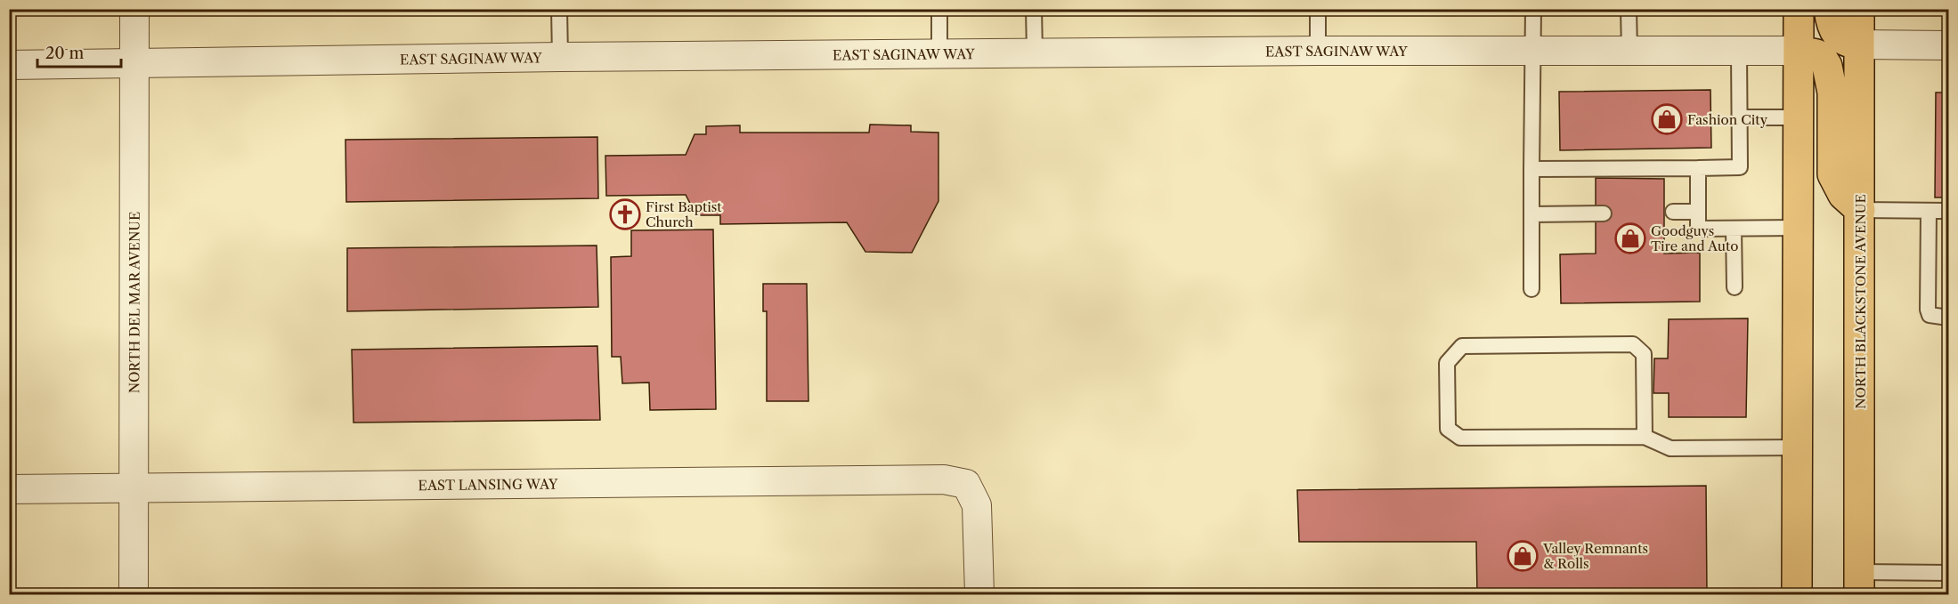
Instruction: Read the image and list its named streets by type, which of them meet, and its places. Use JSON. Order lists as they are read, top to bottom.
{
  "streets": {
    "main road": ["NORTH BLACKSTONE AVENUE"],
    "street": ["EAST SAGINAW WAY", "NORTH DEL MAR AVENUE", "EAST LANSING WAY"]
  },
  "crossings": [
    ["EAST SAGINAW WAY", "NORTH DEL MAR AVENUE"],
    ["NORTH DEL MAR AVENUE", "EAST LANSING WAY"]
  ],
  "places": {
    "shop": ["Fashion City", "Goodguys Tire and Auto", "Valley Remnants & Rolls"],
    "church": ["First Baptist Church"]
  },
  "scale_bar": "20 m"
}
